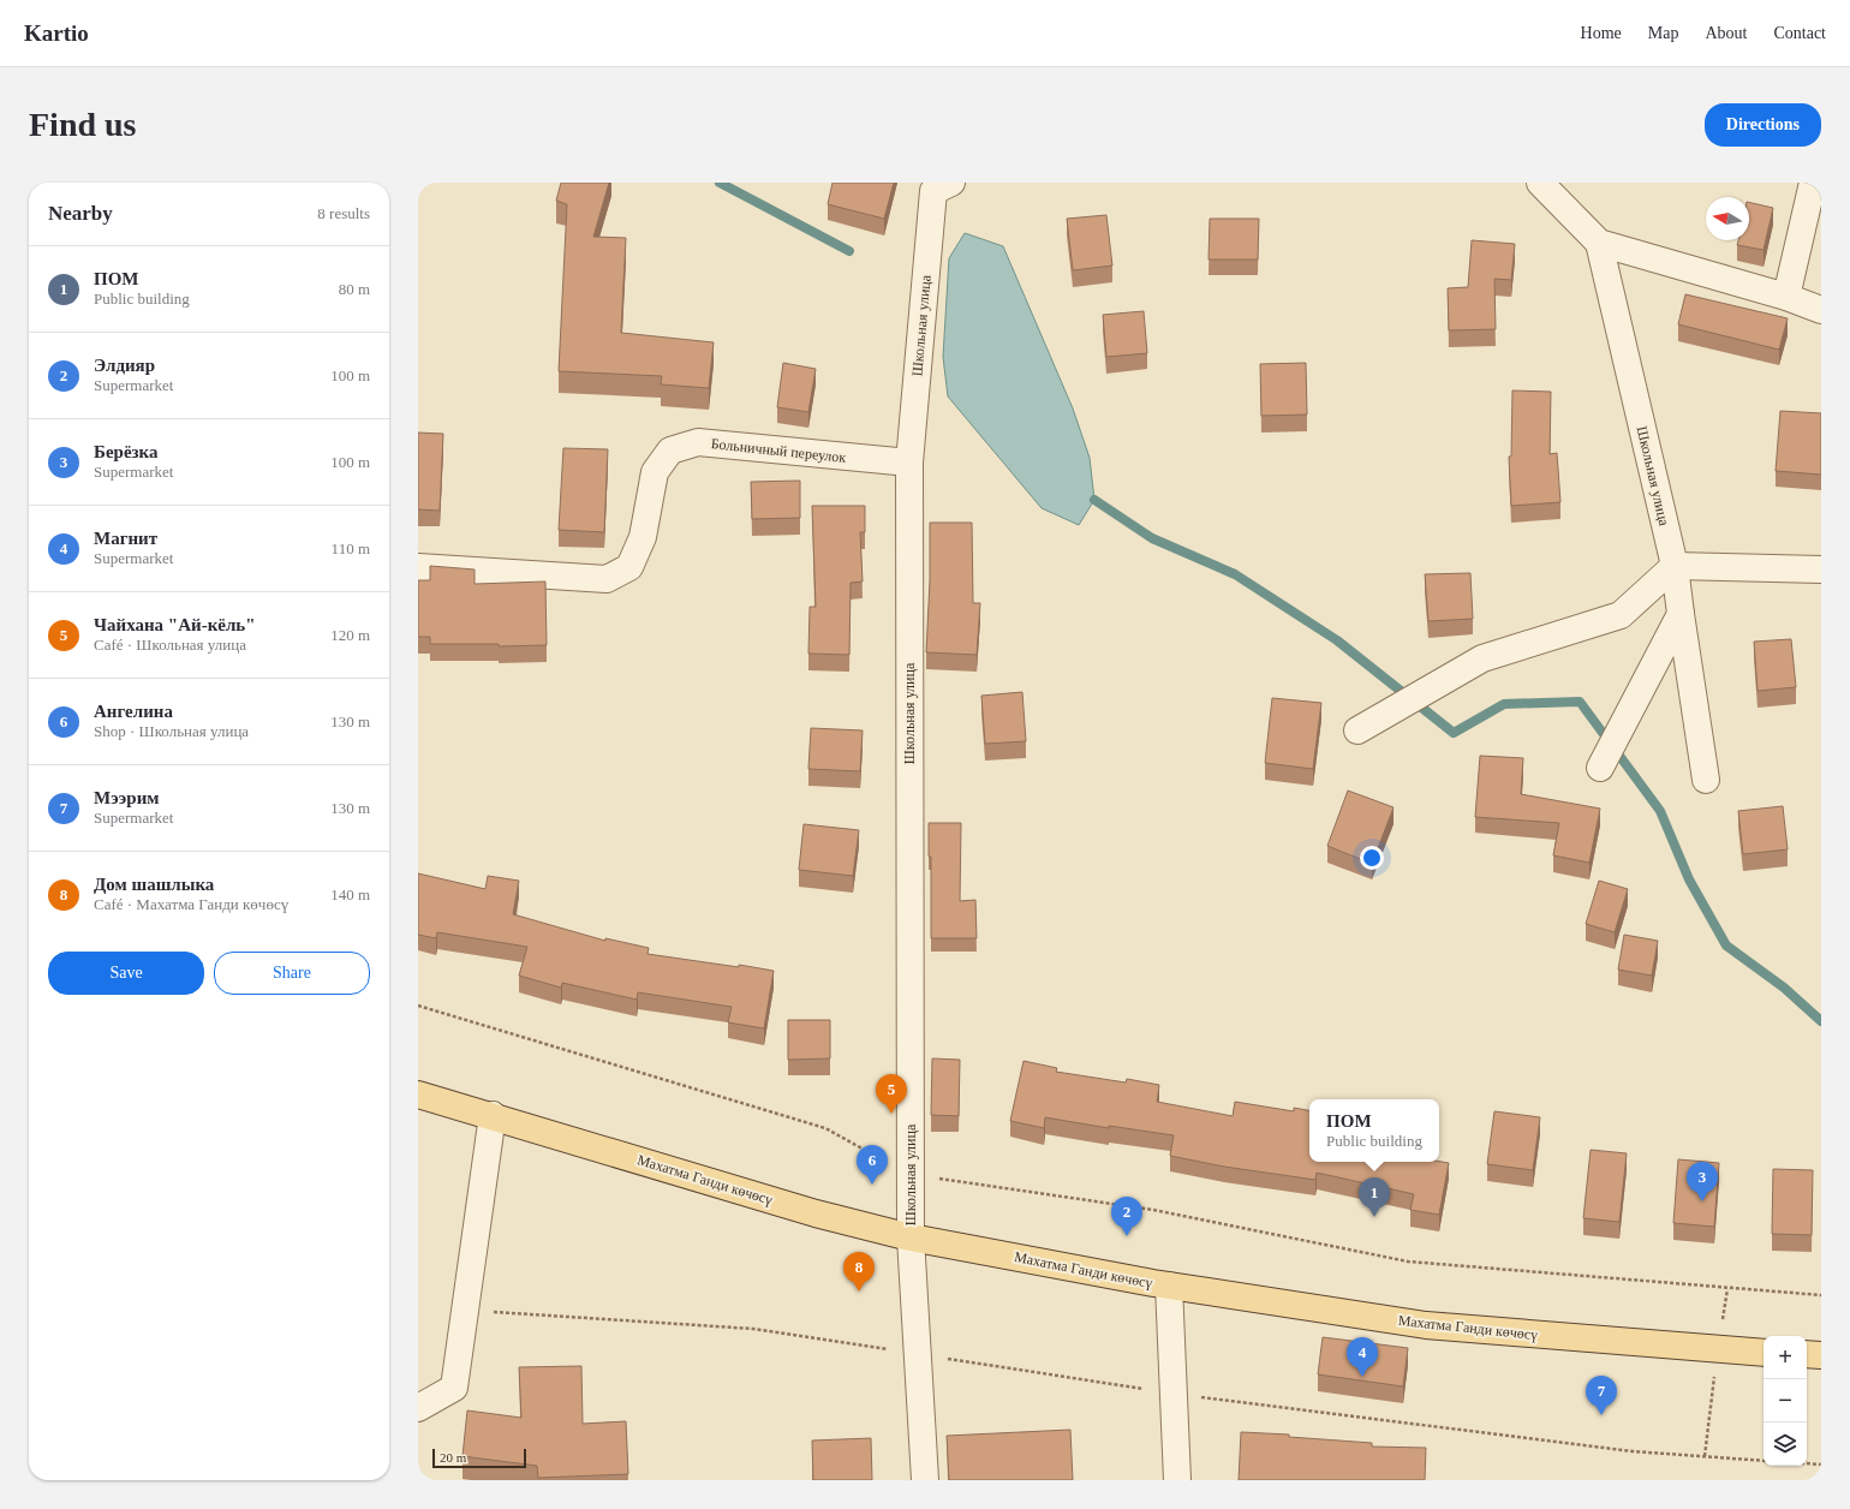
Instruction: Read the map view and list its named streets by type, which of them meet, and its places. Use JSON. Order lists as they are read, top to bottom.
{
  "streets": {
    "main road": ["Махатма Ганди көчөсү"],
    "street": ["Школьная улица", "Больничный переулок"]
  },
  "crossings": [
    ["Школьная улица", "Больничный переулок"],
    ["Школьная улица", "Махатма Ганди көчөсү"]
  ],
  "scale_bar": "20 m",
  "north": "left",
  "page": {
    "header": "Kartio",
    "nav": [
      "Home",
      "Map",
      "About",
      "Contact"
    ],
    "buttons": [
      "Directions",
      ["Save", "Share"]
    ],
    "title": "Find us",
    "heading": ["Nearby", "8 results"],
    "list": [
      {
        "mark": "1",
        "name": "ПОМ",
        "note": "Public building",
        "value": "80 m"
      },
      {
        "mark": "2",
        "name": "Элдияр",
        "note": "Supermarket",
        "value": "100 m"
      },
      {
        "mark": "3",
        "name": "Берёзка",
        "note": "Supermarket",
        "value": "100 m"
      },
      {
        "mark": "4",
        "name": "Магнит",
        "note": "Supermarket",
        "value": "110 m"
      },
      {
        "mark": "5",
        "name": "Чайхана \"Ай-кёль\"",
        "note": "Café · Школьная улица",
        "value": "120 m"
      },
      {
        "mark": "6",
        "name": "Ангелина",
        "note": "Shop · Школьная улица",
        "value": "130 m"
      },
      {
        "mark": "7",
        "name": "Мээрим",
        "note": "Supermarket",
        "value": "130 m"
      },
      {
        "mark": "8",
        "name": "Дом шашлыка",
        "note": "Café · Махатма Ганди көчөсү",
        "value": "140 m"
      }
    ],
    "pins": [
      "5",
      "6",
      "3",
      "1",
      "2",
      "8",
      "4",
      "7"
    ],
    "popup": ["ПОМ", "Public building"],
    "map_buttons": ["+", "−"],
    "scale": "20 m"
  }
}
